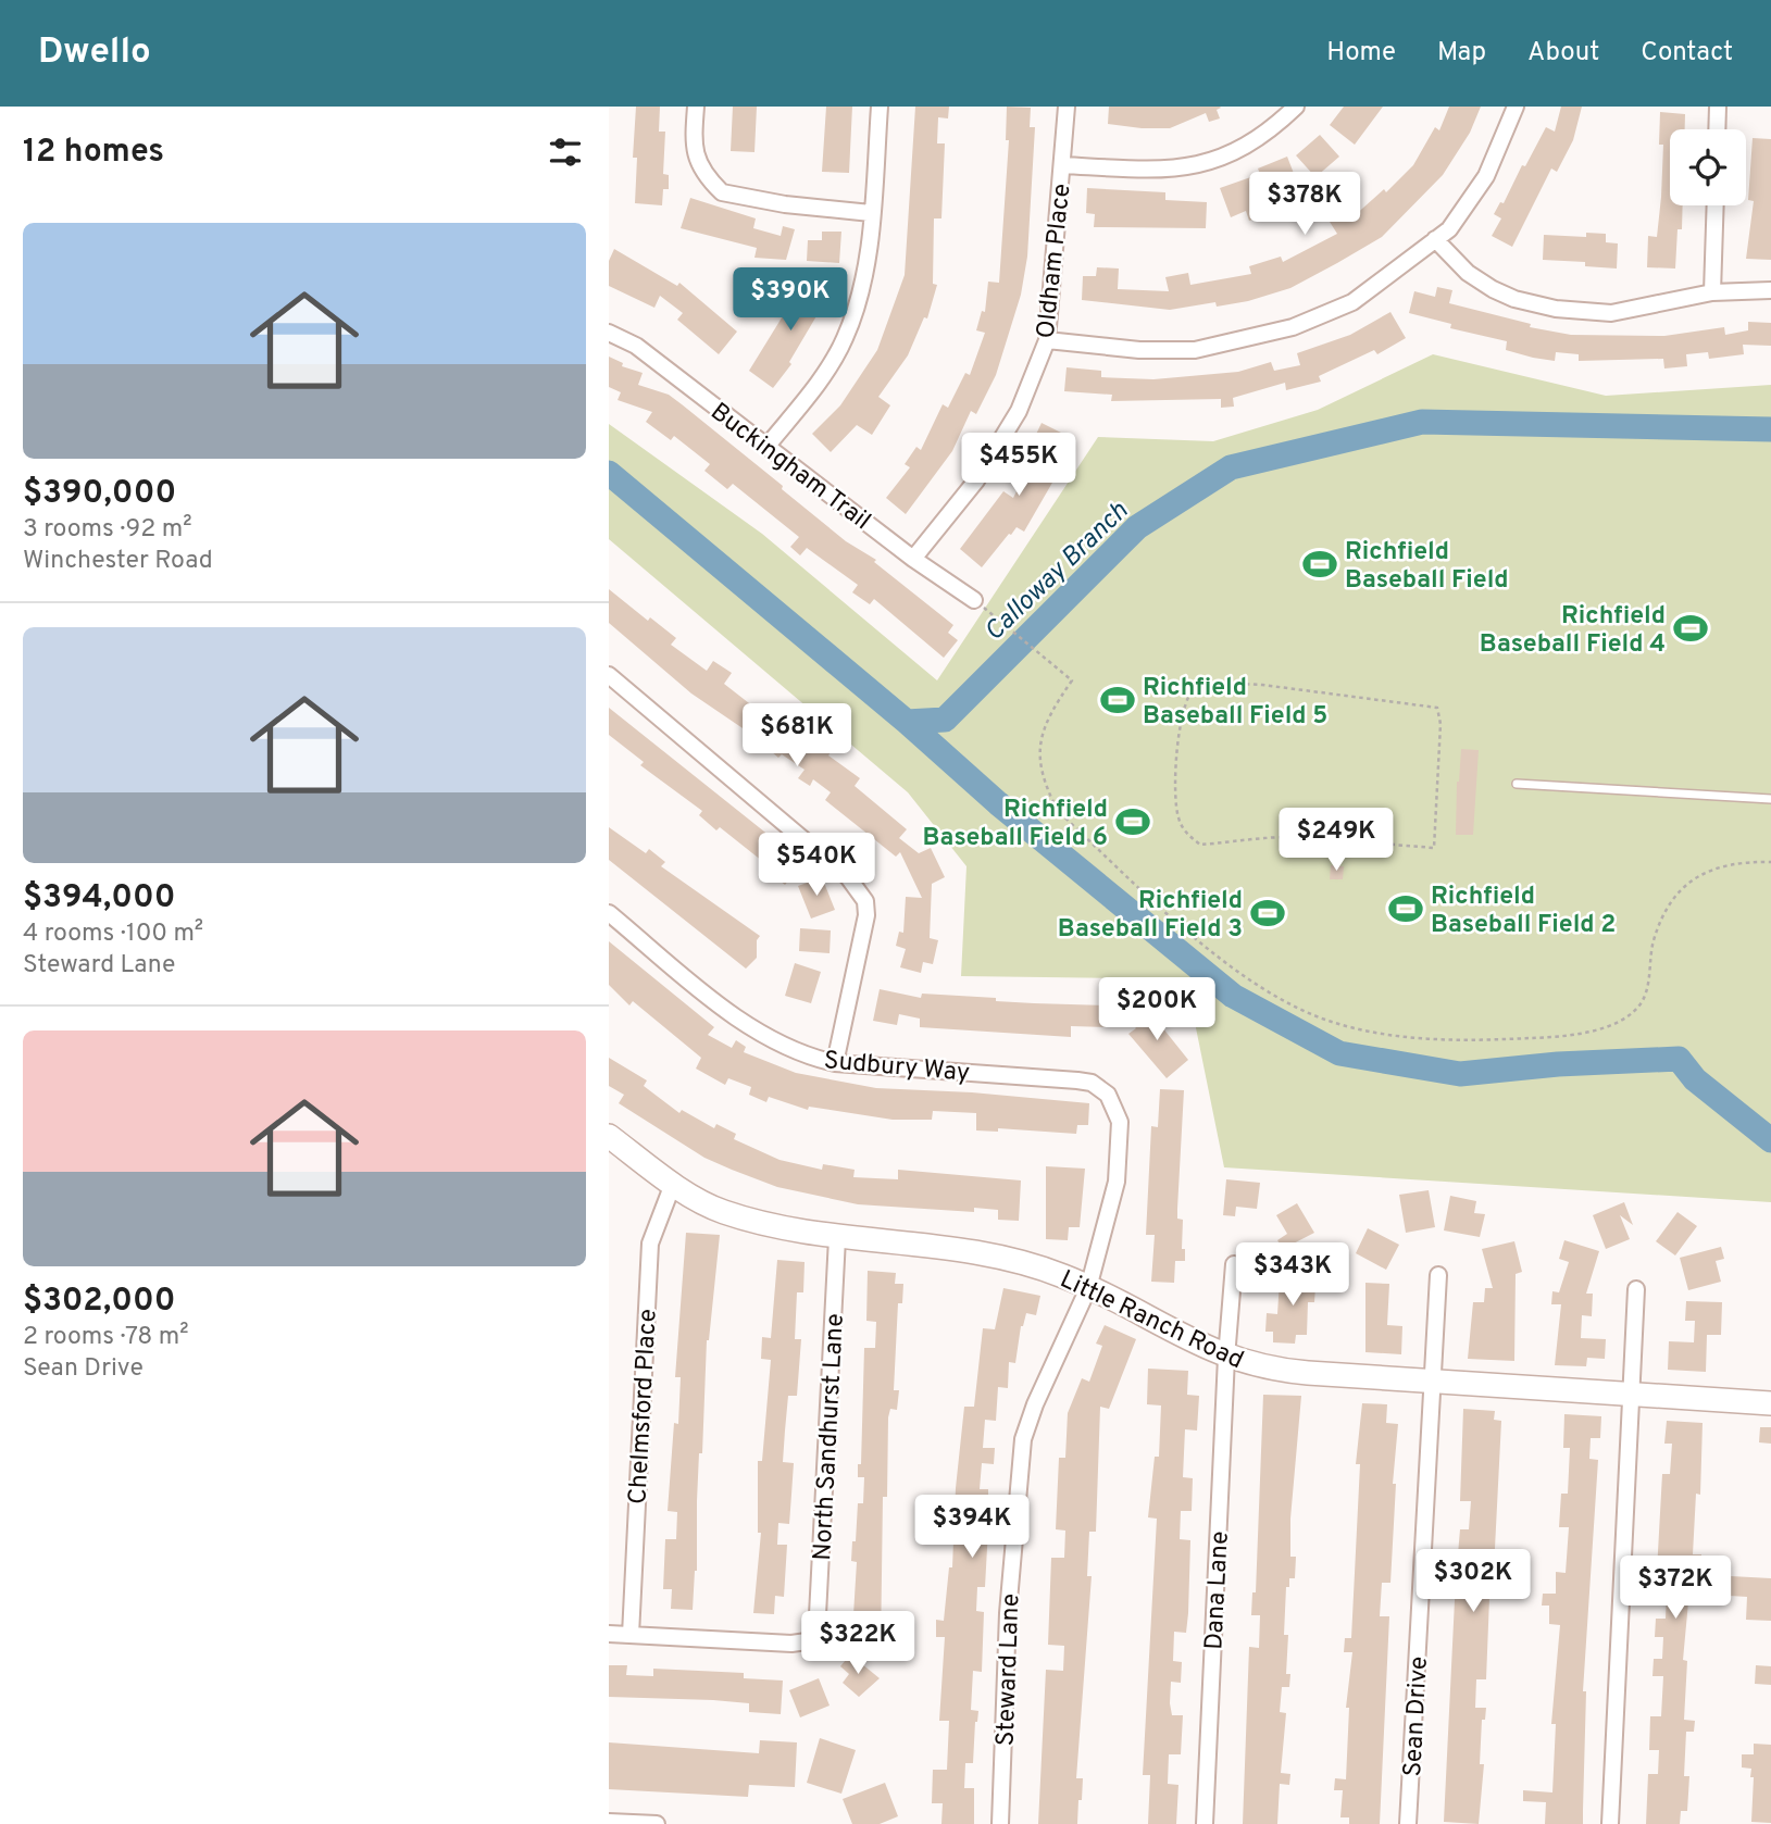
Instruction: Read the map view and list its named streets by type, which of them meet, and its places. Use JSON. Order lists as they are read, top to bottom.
{
  "streets": {
    "street": [
      "Oldham Place",
      "Buckingham Trail",
      "Sudbury Way",
      "Little Ranch Road",
      "Chelmsford Place",
      "North Sandhurst Lane",
      "Dana Lane",
      "Steward Lane",
      "Sean Drive"
    ]
  },
  "crossings": [
    ["Oldham Place", "Buckingham Trail"],
    ["Sudbury Way", "Steward Lane"],
    ["Little Ranch Road", "Chelmsford Place"],
    ["Little Ranch Road", "North Sandhurst Lane"],
    ["Little Ranch Road", "Dana Lane"],
    ["Little Ranch Road", "Steward Lane"],
    ["Little Ranch Road", "Sean Drive"],
    ["Chelmsford Place", "North Sandhurst Lane"]
  ],
  "water": ["Calloway Branch"],
  "places": {
    "sports": [
      "Richfield Baseball Field",
      "Richfield Baseball Field 4",
      "Richfield Baseball Field 5",
      "Richfield Baseball Field 6",
      "Richfield Baseball Field 2",
      "Richfield Baseball Field 3"
    ]
  },
  "page": {
    "header": "Dwello",
    "nav": [
      "Home",
      "Map",
      "About",
      "Contact"
    ],
    "heading": "12 homes",
    "price": [
      "$378K",
      "$390K",
      "$455K",
      "$681K",
      "$249K",
      "$540K",
      "$200K",
      "$343K",
      "$394K",
      "$302K",
      "$372K",
      "$322K"
    ],
    "list": [
      {
        "name": "$390,000",
        "note": "3 rooms · 92 m² · Winchester Road"
      },
      {
        "name": "$394,000",
        "note": "4 rooms · 100 m² · Steward Lane"
      },
      {
        "name": "$302,000",
        "note": "2 rooms · 78 m² · Sean Drive"
      }
    ]
  }
}
